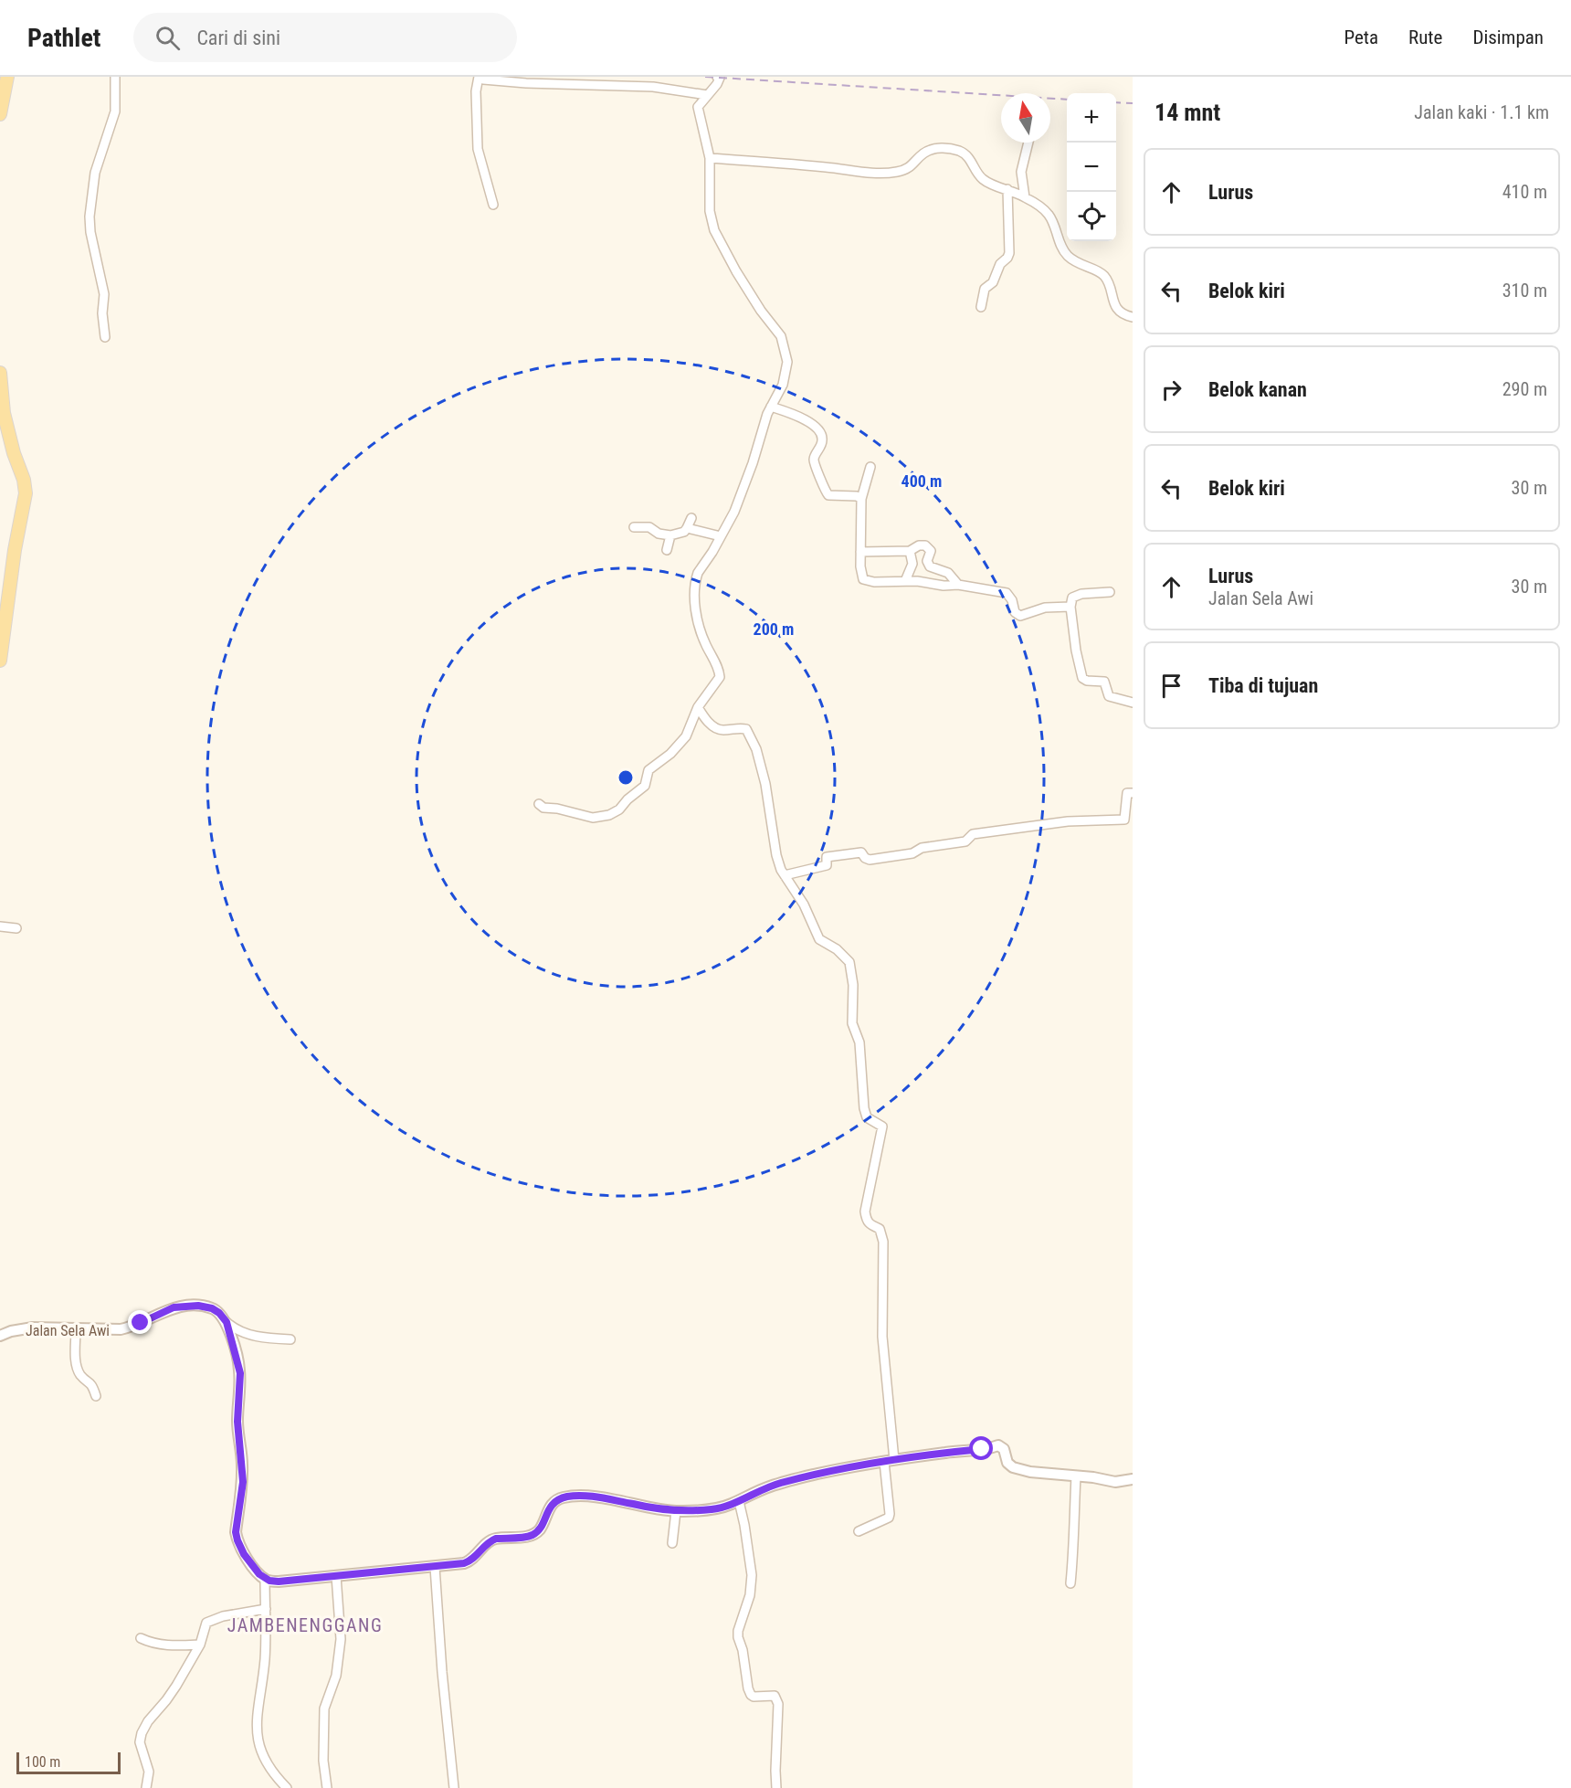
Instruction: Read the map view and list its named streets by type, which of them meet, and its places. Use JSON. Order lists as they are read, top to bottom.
{
  "streets": {
    "street": ["Jalan Sela Awi"]
  },
  "districts": ["JAMBENENGGANG"],
  "scale_bar": "100 m",
  "north": "top",
  "page": {
    "header": "Pathlet",
    "search": "Cari di sini",
    "nav": ["Peta", "Rute", "Disimpan"],
    "heading": ["14 mnt", "Jalan kaki · 1.1 km"],
    "map_buttons": ["+", "−"],
    "list": [
      ["Lurus", "410 m"],
      ["Belok kiri", "310 m"],
      ["Belok kanan", "290 m"],
      ["Belok kiri", "30 m"],
      ["Lurus", "Jalan Sela Awi", "30 m"],
      "Tiba di tujuan"
    ],
    "scale": "100 m"
  },
  "rings": ["400 m", "200 m"]
}
